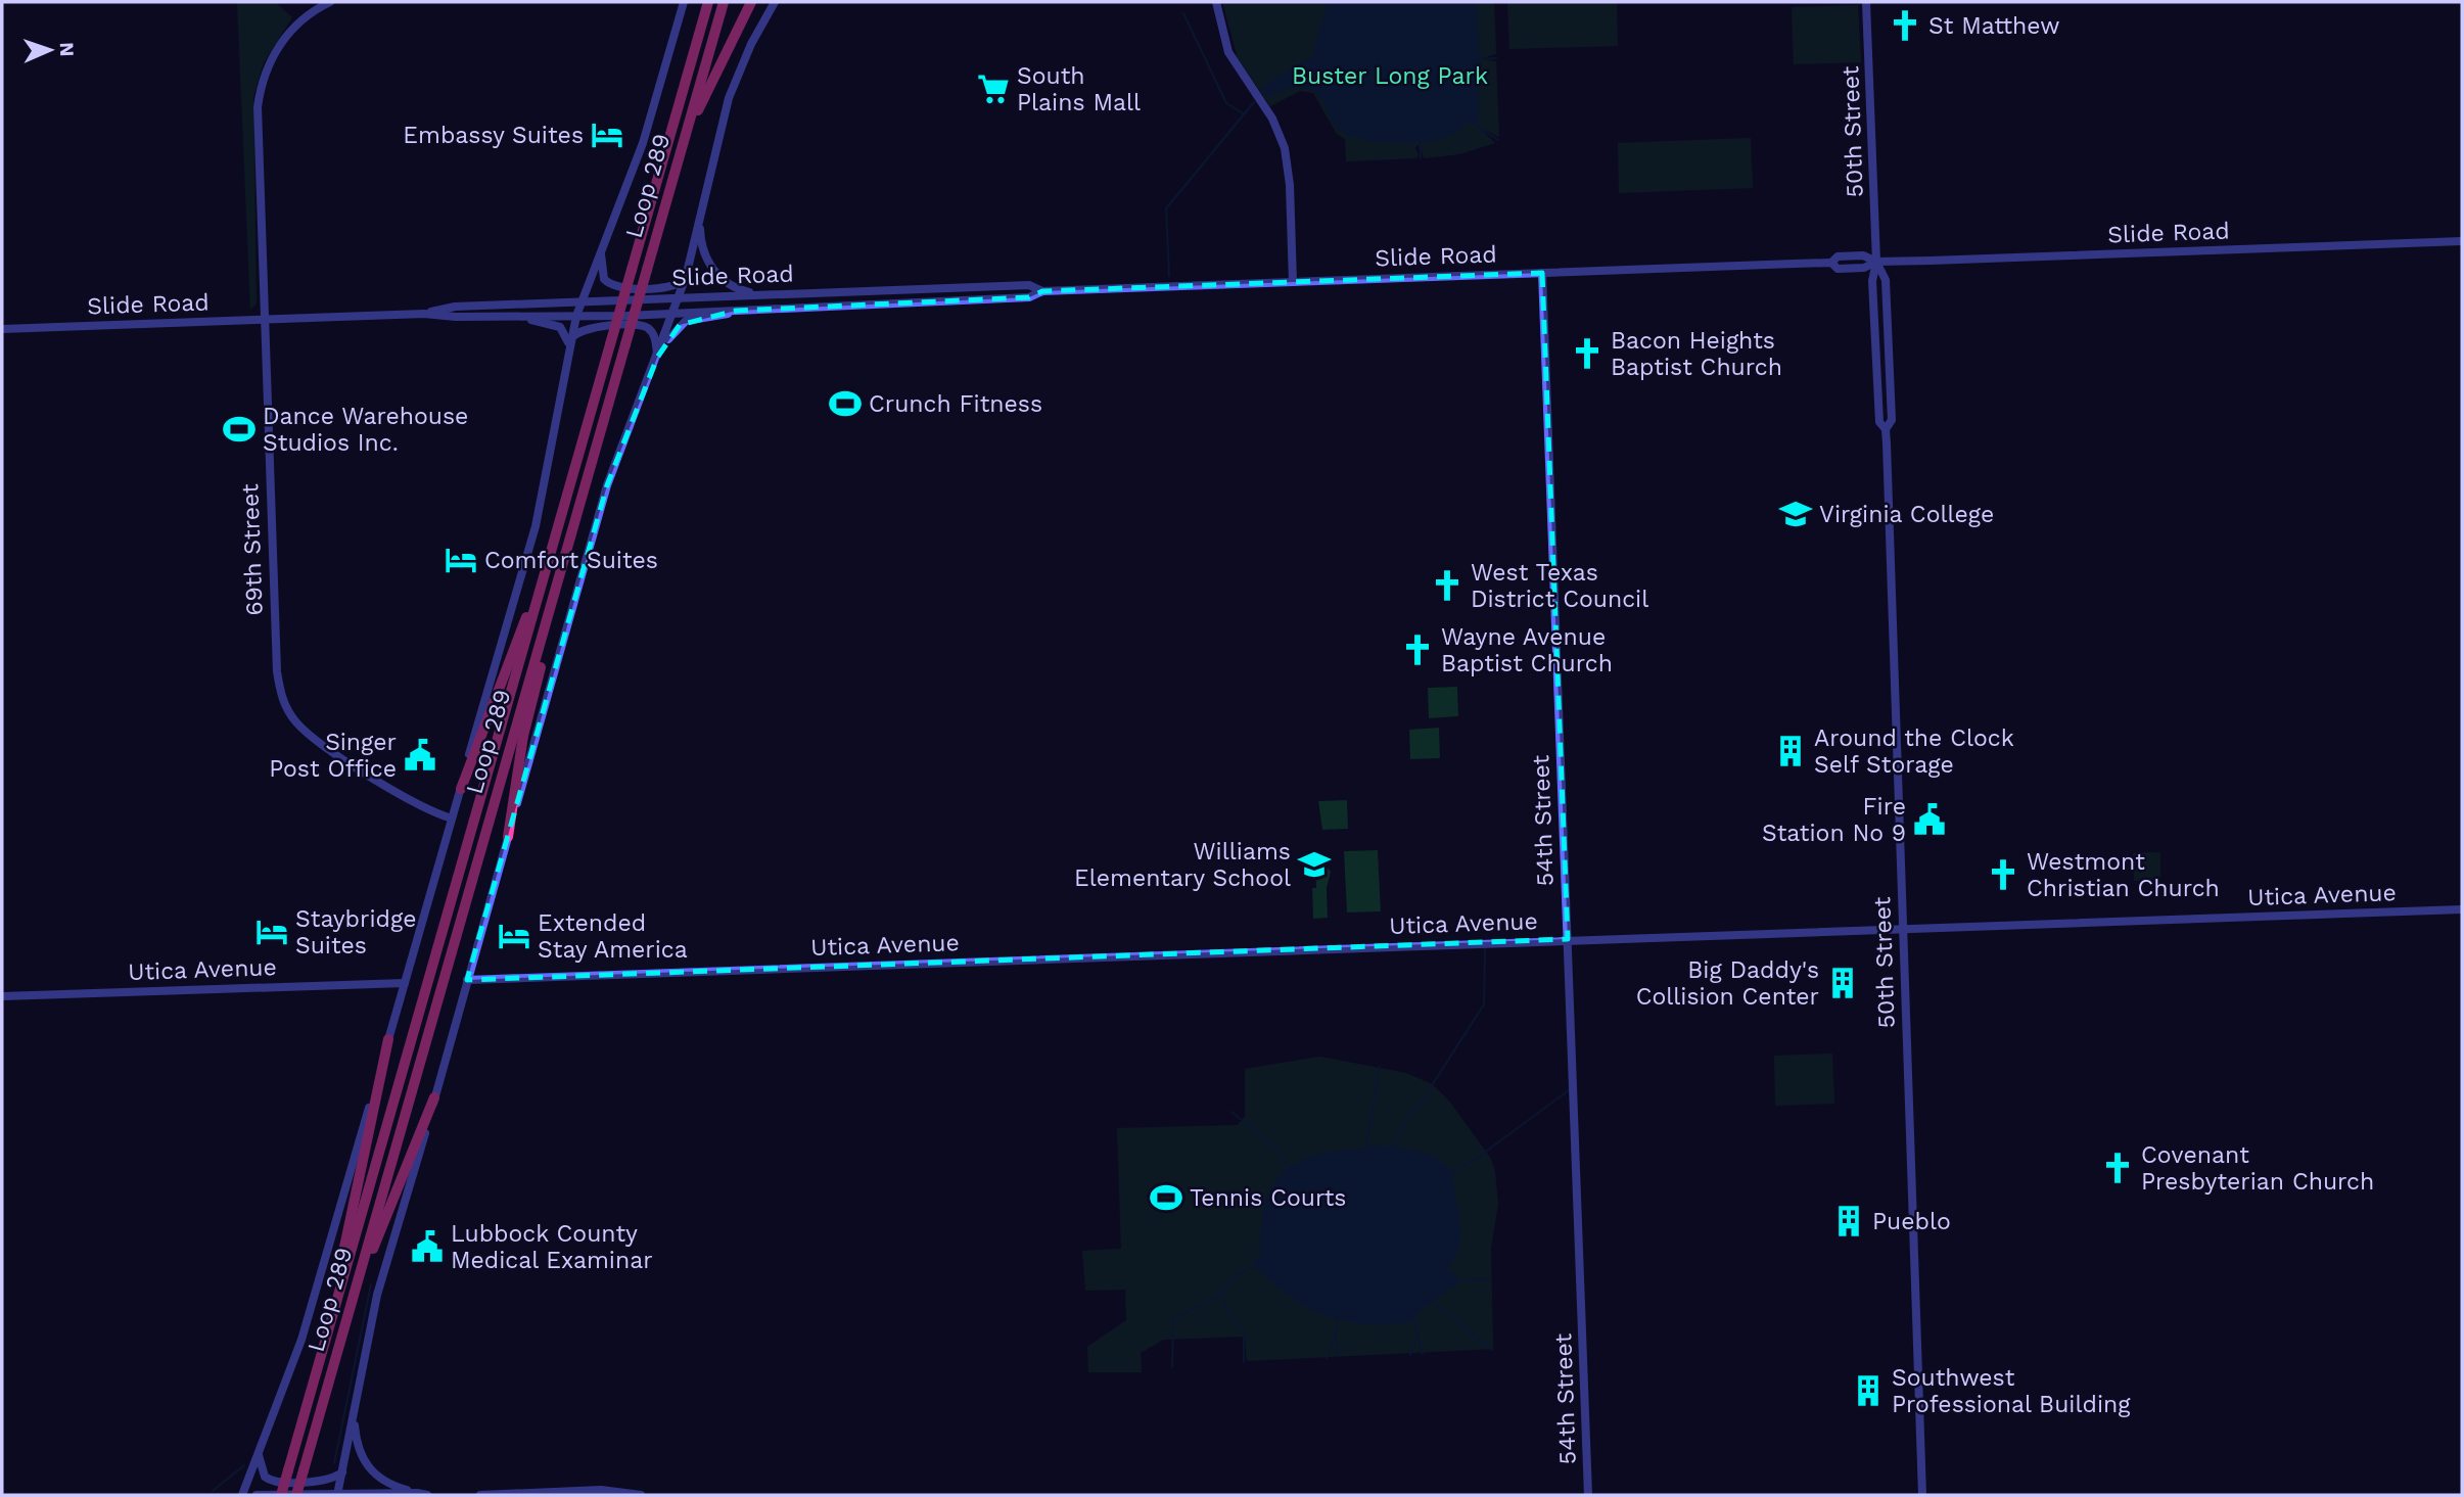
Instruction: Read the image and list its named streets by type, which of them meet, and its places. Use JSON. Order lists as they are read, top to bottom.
{
  "streets": {
    "highway": ["Loop 289"],
    "main road": [
      "50th Street",
      "Slide Road",
      "69th Street",
      "54th Street",
      "Utica Avenue"
    ]
  },
  "crossings": [
    ["50th Street", "Slide Road"],
    ["50th Street", "Utica Avenue"],
    ["Slide Road", "69th Street"],
    ["Slide Road", "54th Street"],
    ["54th Street", "Utica Avenue"]
  ],
  "parks": ["Buster Long Park"],
  "places": {
    "church": [
      "St Matthew",
      "Bacon Heights Baptist Church",
      "West Texas District Council",
      "Wayne Avenue Baptist Church",
      "Westmont Christian Church",
      "Covenant Presbyterian Church"
    ],
    "supermarket": ["South Plains Mall"],
    "hotel": [
      "Embassy Suites",
      "Comfort Suites",
      "Staybridge Suites",
      "Extended Stay America"
    ],
    "sports": ["Crunch Fitness", "Dance Warehouse Studios Inc.", "Tennis Courts"],
    "school or university": ["Virginia College", "Williams Elementary School"],
    "building": [
      "Around the Clock Self Storage",
      "Big Daddy's Collision Center",
      "Pueblo",
      "Southwest Professional Building"
    ],
    "public building": ["Singer Post Office", "Fire Station No 9", "Lubbock County Medical Examinar"]
  },
  "north": "right"
}
